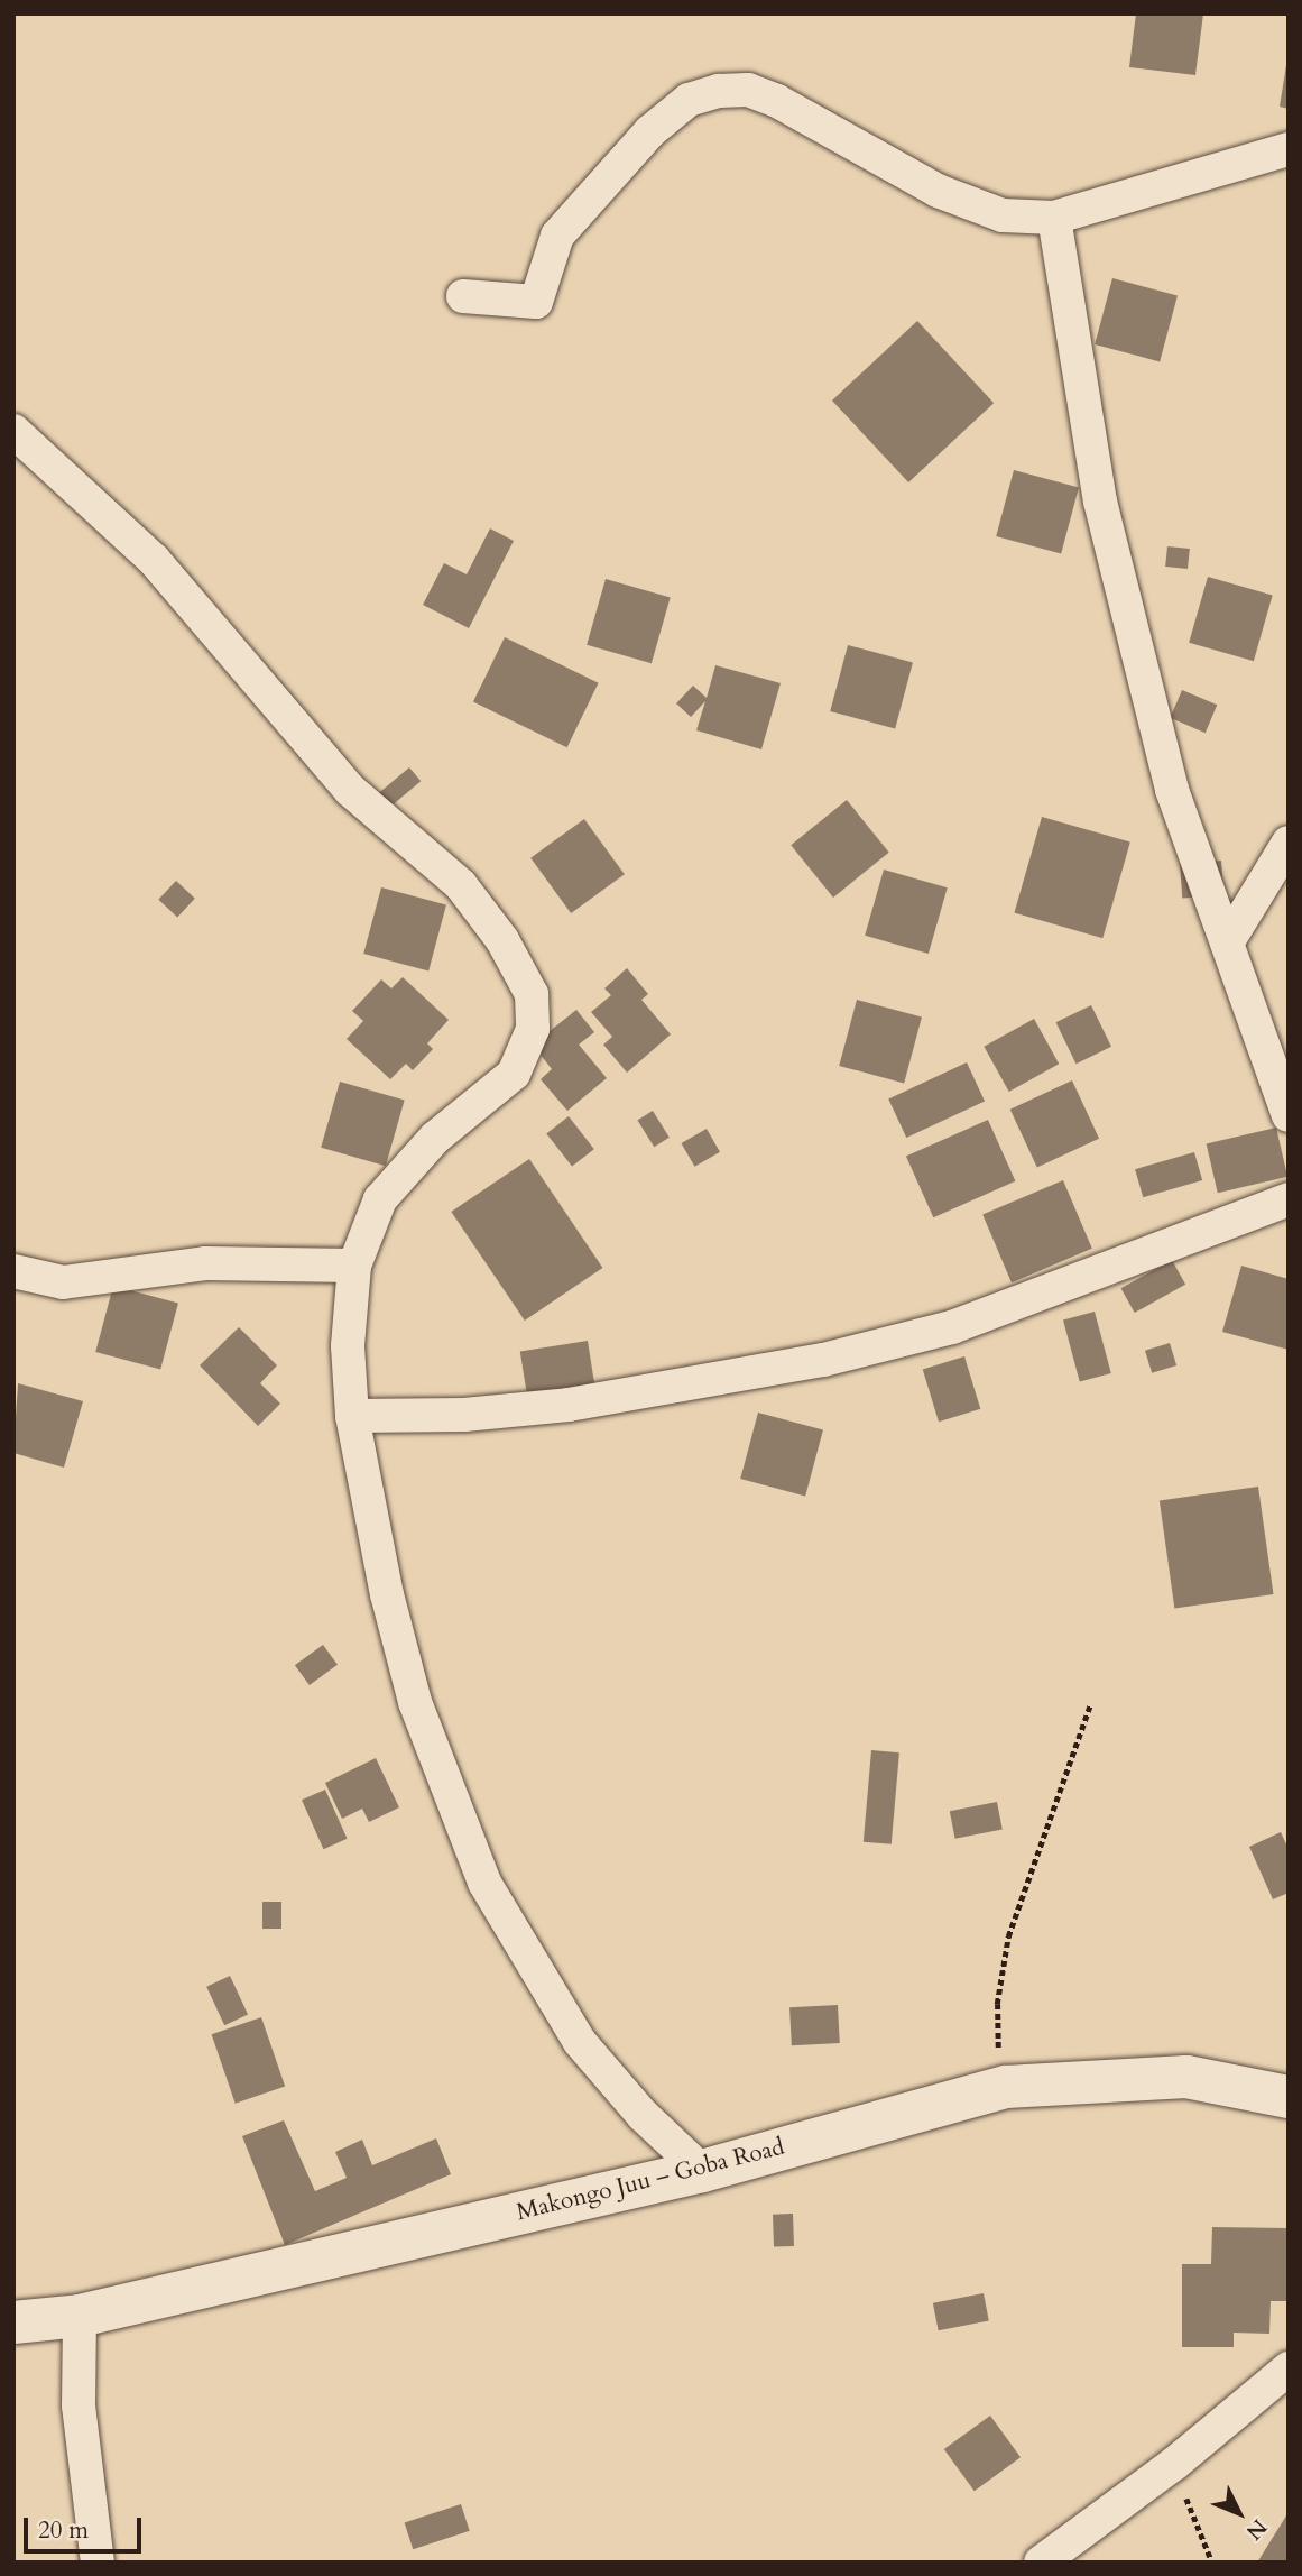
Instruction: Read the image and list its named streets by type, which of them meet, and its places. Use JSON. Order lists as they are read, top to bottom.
{
  "streets": {
    "street": ["Makongo Juu – Goba Road"]
  },
  "scale_bar": "20 m",
  "north": "bottom right"
}
